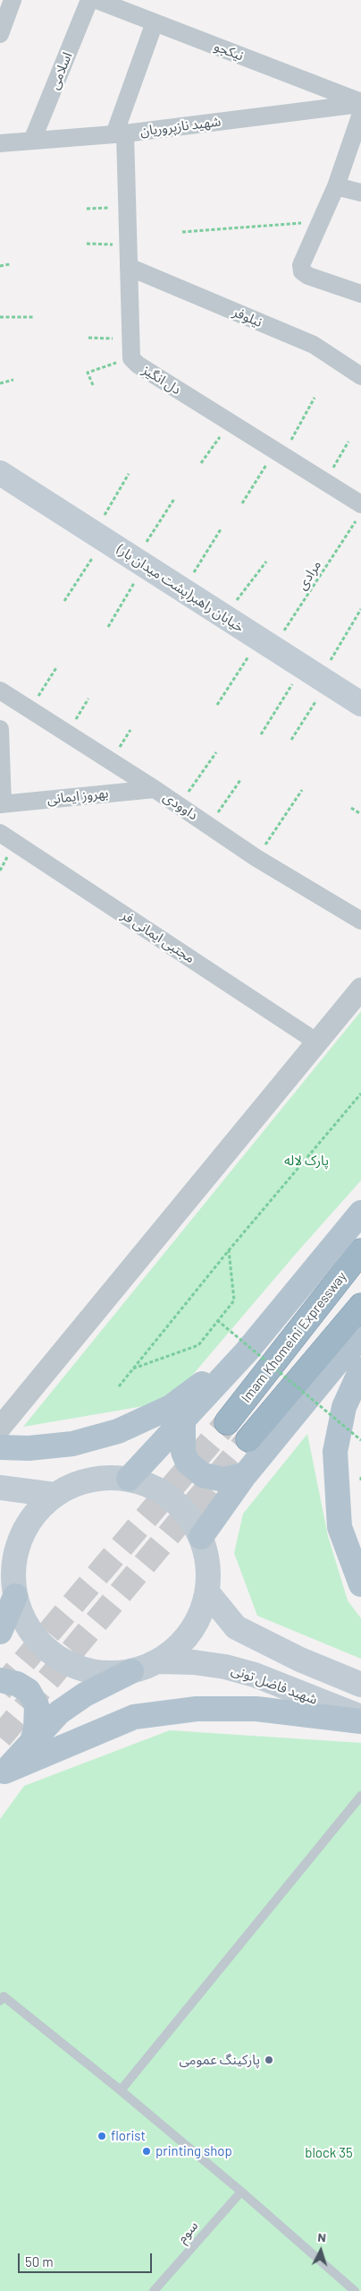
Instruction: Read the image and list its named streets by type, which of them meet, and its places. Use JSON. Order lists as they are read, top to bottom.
{
  "streets": {
    "highway": ["Imam Khomeini Expressway"],
    "main road": ["خیابان راهبر(پشت میدان بار)", "شهید فاضل تونی"],
    "street": [
      "نیکجو",
      "اسلامی",
      "شهید نازپروریان",
      "نیلوفر",
      "دل انگیز",
      "بهروز ایمانی",
      "داوودی",
      "مجتبی ایمانی فر"
    ],
    "lane": ["سوم"],
    "path": ["مرادی"]
  },
  "crossings": [
    ["نیکجو", "شهید نازپروریان"],
    ["اسلامی", "شهید نازپروریان"],
    ["شهید نازپروریان", "دل انگیز"],
    ["نیلوفر", "دل انگیز"],
    ["دل انگیز", "مرادی"],
    ["مرادی", "خیابان راهبر(پشت میدان بار)"],
    ["بهروز ایمانی", "داوودی"]
  ],
  "parks": ["پارک لاله", "block 35"],
  "places": ["پارکینگ عمومی", "florist", "printing shop"],
  "scale_bar": "50 m",
  "north": "top"
}
